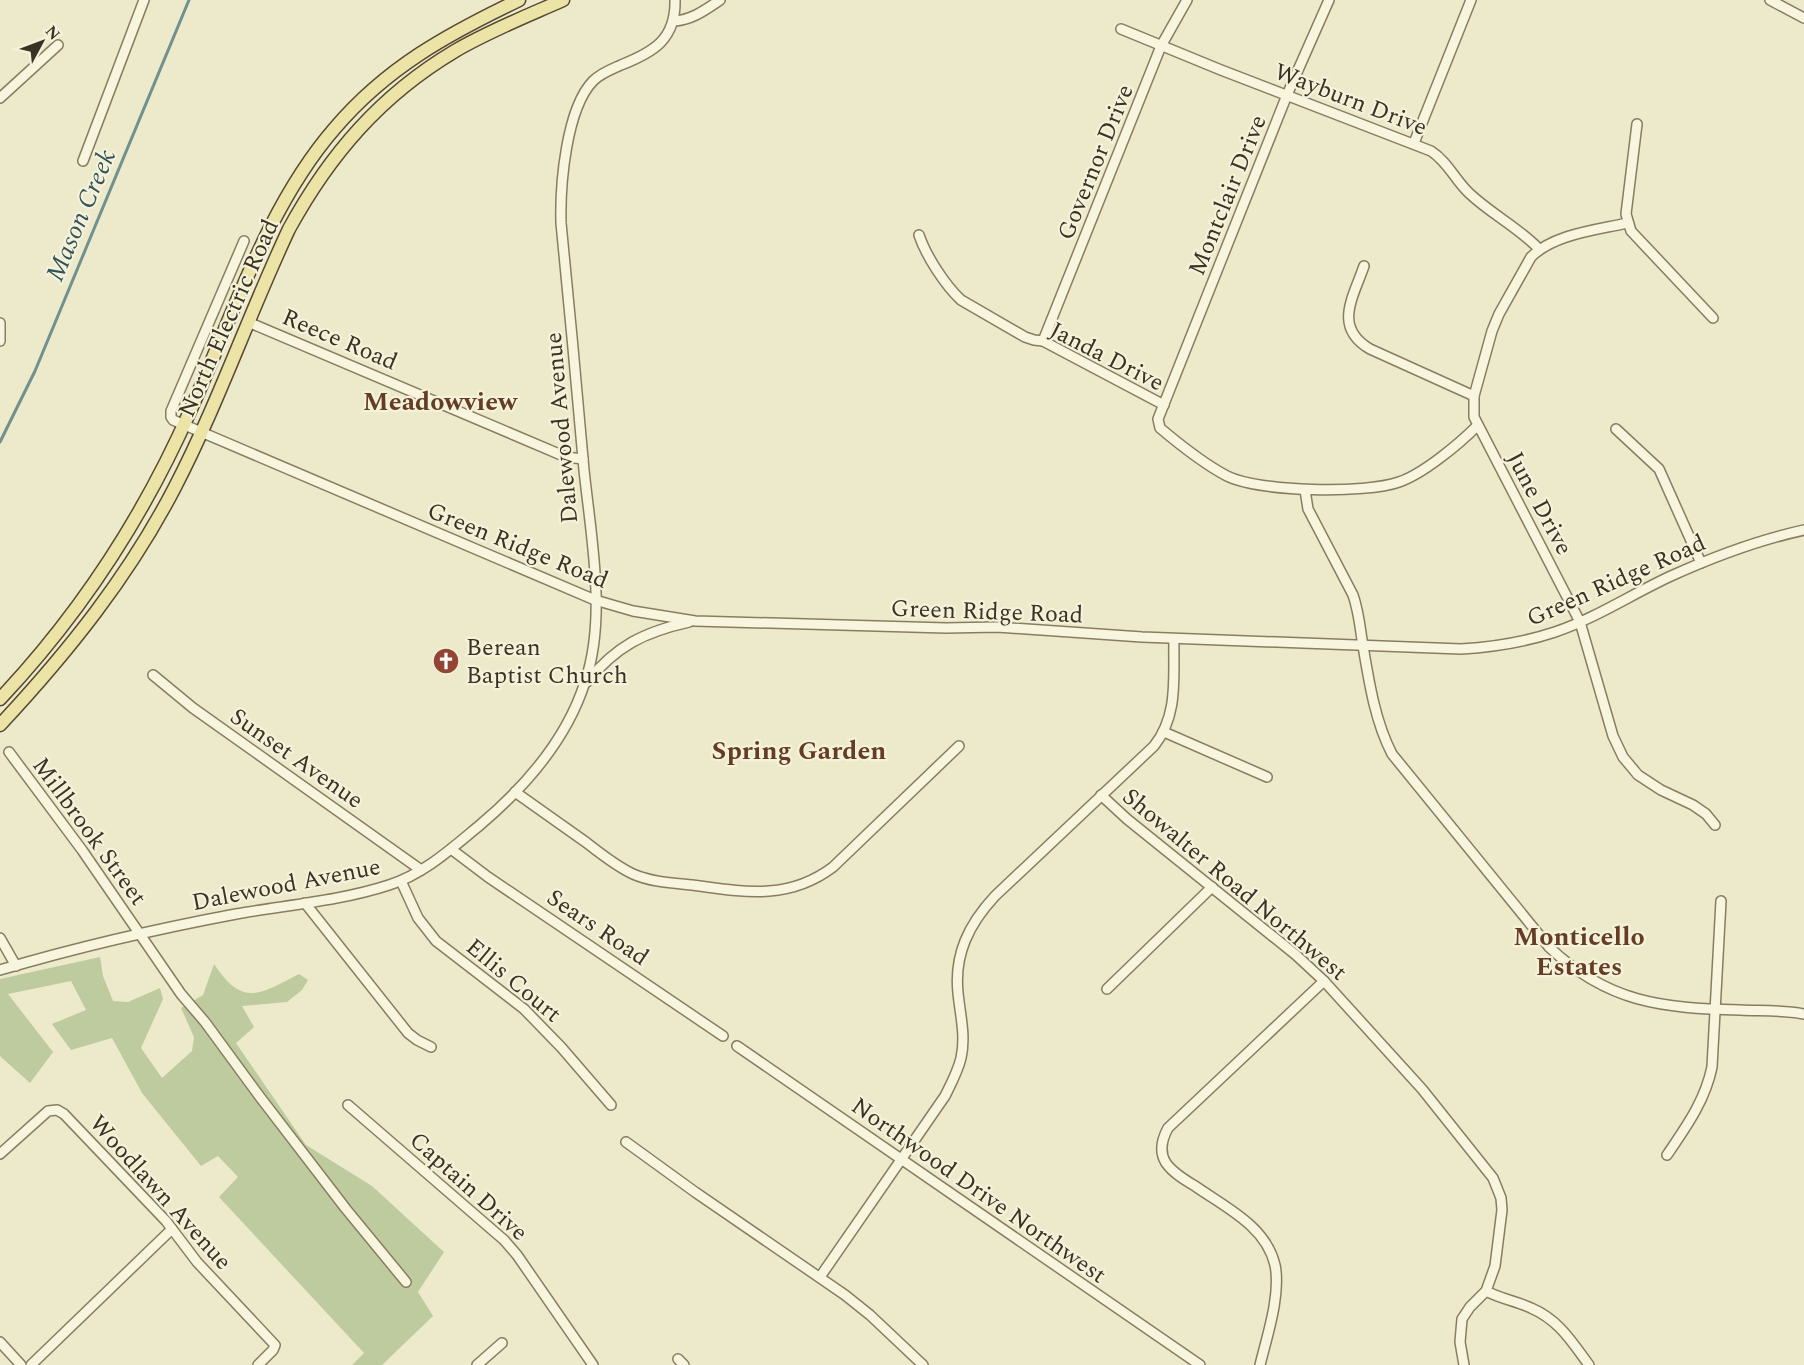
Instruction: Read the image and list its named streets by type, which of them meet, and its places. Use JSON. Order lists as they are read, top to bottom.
{
  "streets": {
    "main road": ["North Electric Road"],
    "street": [
      "Wayburn Drive",
      "Governor Drive",
      "Montclair Drive",
      "Reece Road",
      "Janda Drive",
      "Dalewood Avenue",
      "June Drive",
      "Green Ridge Road",
      "Sunset Avenue",
      "Millbrook Street",
      "Showalter Road Northwest",
      "Sears Road",
      "Ellis Court",
      "Captain Drive",
      "Northwood Drive Northwest",
      "Woodlawn Avenue"
    ]
  },
  "crossings": [
    ["Wayburn Drive", "Governor Drive"],
    ["Wayburn Drive", "Montclair Drive"],
    ["Wayburn Drive", "June Drive"],
    ["Governor Drive", "Janda Drive"],
    ["Montclair Drive", "Janda Drive"],
    ["North Electric Road", "Reece Road"],
    ["North Electric Road", "Green Ridge Road"],
    ["Reece Road", "Dalewood Avenue"],
    ["Janda Drive", "June Drive"],
    ["Dalewood Avenue", "Green Ridge Road"],
    ["Dalewood Avenue", "Sunset Avenue"],
    ["Dalewood Avenue", "Millbrook Street"],
    ["Dalewood Avenue", "Sears Road"],
    ["Dalewood Avenue", "Ellis Court"],
    ["June Drive", "Green Ridge Road"]
  ],
  "districts": ["Meadowview", "Spring Garden", "Monticello Estates"],
  "water": ["Mason Creek"],
  "places": {
    "church": ["Berean Baptist Church"]
  },
  "north": "top right"
}
